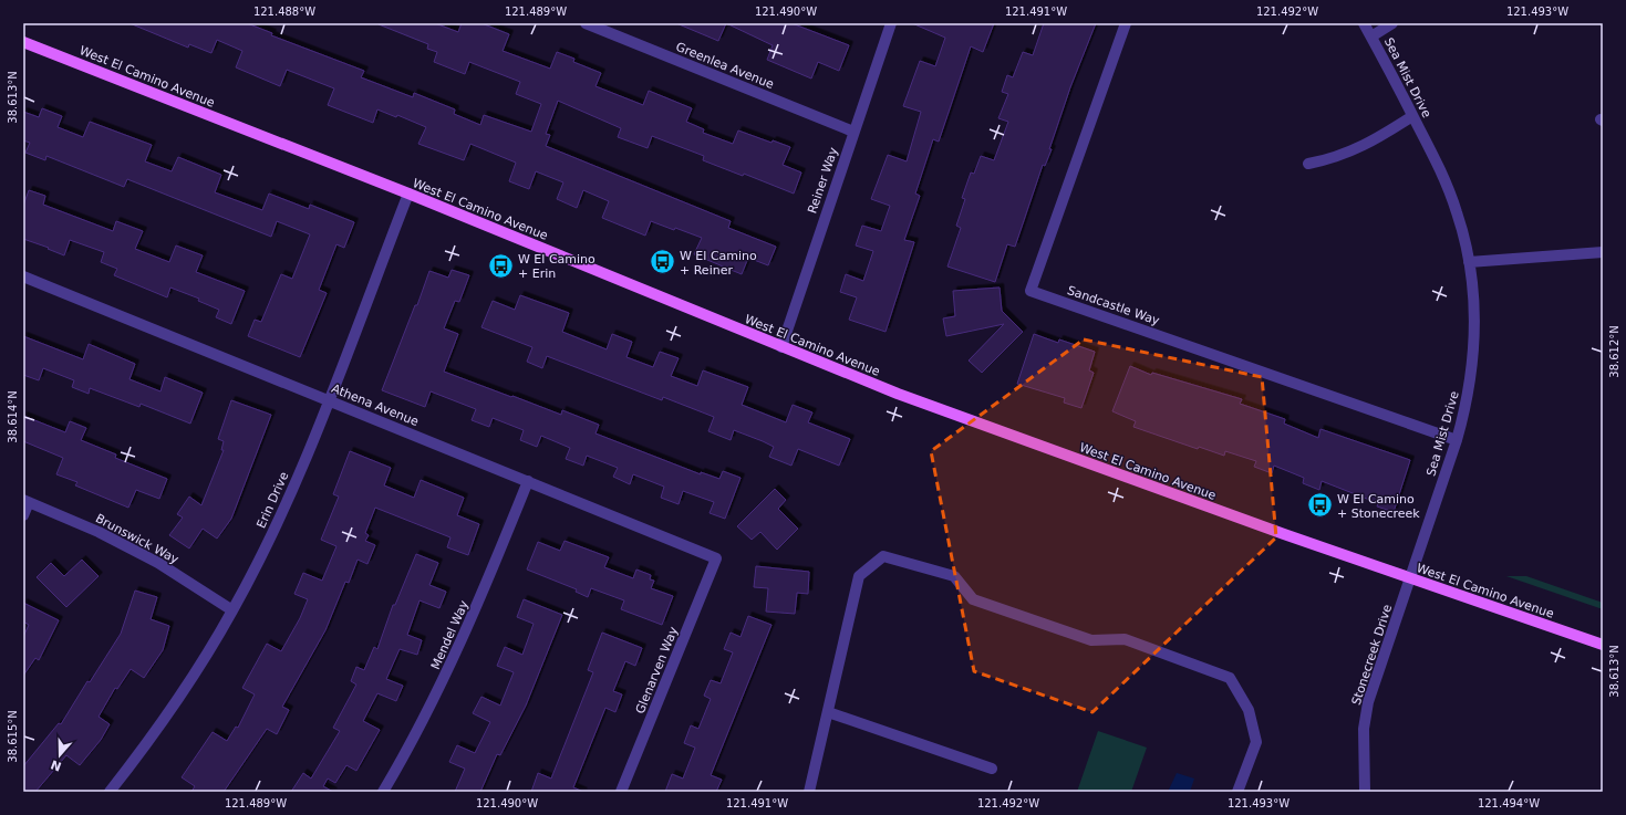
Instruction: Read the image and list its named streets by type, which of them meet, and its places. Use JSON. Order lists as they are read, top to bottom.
{
  "streets": {
    "main road": ["West El Camino Avenue"],
    "street": [
      "Greenlea Avenue",
      "Sea Mist Drive",
      "Reiner Way",
      "Sandcastle Way",
      "Athena Avenue",
      "Erin Drive",
      "Brunswick Way",
      "Mendel Way",
      "Stonecreek Drive",
      "Glenarven Way"
    ]
  },
  "crossings": [
    ["Greenlea Avenue", "Reiner Way"],
    ["West El Camino Avenue", "Sea Mist Drive"],
    ["West El Camino Avenue", "Reiner Way"],
    ["West El Camino Avenue", "Erin Drive"],
    ["West El Camino Avenue", "Stonecreek Drive"],
    ["Sea Mist Drive", "Sandcastle Way"],
    ["Sea Mist Drive", "Stonecreek Drive"],
    ["Athena Avenue", "Erin Drive"],
    ["Athena Avenue", "Mendel Way"],
    ["Athena Avenue", "Glenarven Way"],
    ["Erin Drive", "Brunswick Way"]
  ],
  "places": {
    "bus stop": ["W El Camino + Reiner", "W El Camino + Erin", "W El Camino + Stonecreek"]
  },
  "north": "bottom",
  "coordinates": [
    "121.488°W",
    "121.489°W",
    "121.490°W",
    "121.491°W",
    "121.492°W",
    "121.493°W",
    "38.613°N",
    "38.612°N",
    "38.614°N",
    "38.615°N",
    "121.494°W"
  ]
}
